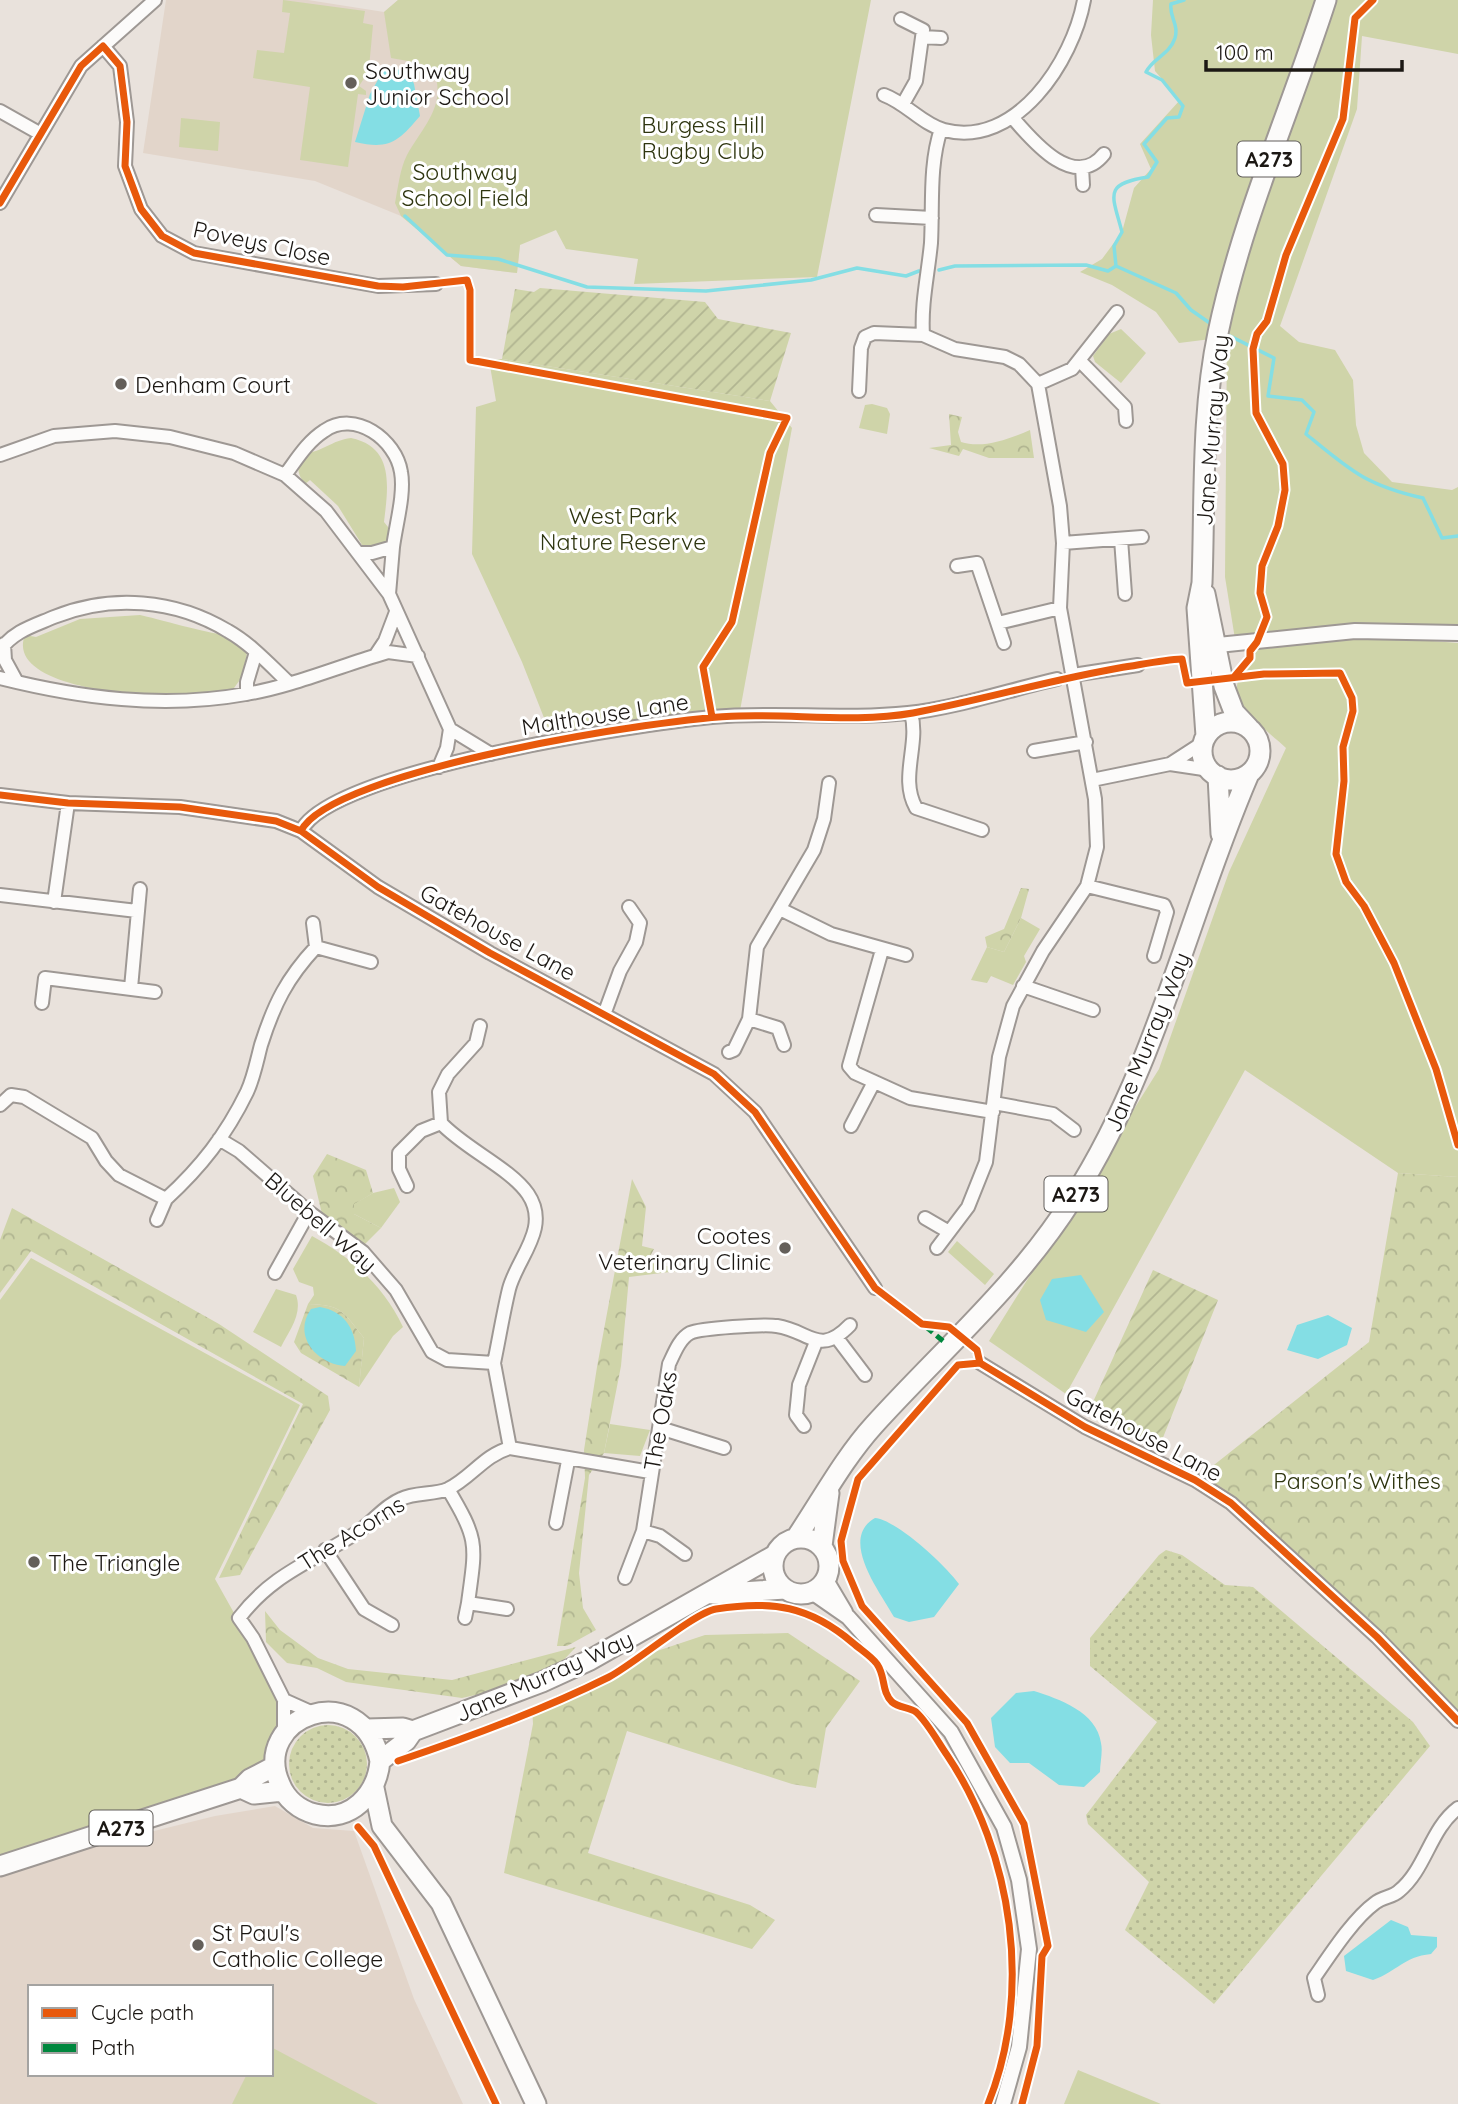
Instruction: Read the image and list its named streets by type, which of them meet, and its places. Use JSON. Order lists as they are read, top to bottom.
{
  "streets": {
    "main road": ["A273", "Jane Murray Way"],
    "street": [
      "Poveys Close",
      "Malthouse Lane",
      "Gatehouse Lane",
      "Bluebell Way",
      "The Oaks",
      "The Acorns"
    ]
  },
  "crossings": [
    ["A273", "Jane Murray Way"],
    ["Malthouse Lane", "Gatehouse Lane"]
  ],
  "parks": [
    "Burgess Hill Rugby Club",
    "Southway School Field",
    "West Park Nature Reserve",
    "Parson's Withes"
  ],
  "places": [
    "Southway Junior School",
    "Denham Court",
    "Cootes Veterinary Clinic",
    "The Triangle",
    "St Paul's Catholic College"
  ],
  "legend": ["Cycle path", "Path"],
  "scale_bar": "100 m"
}
